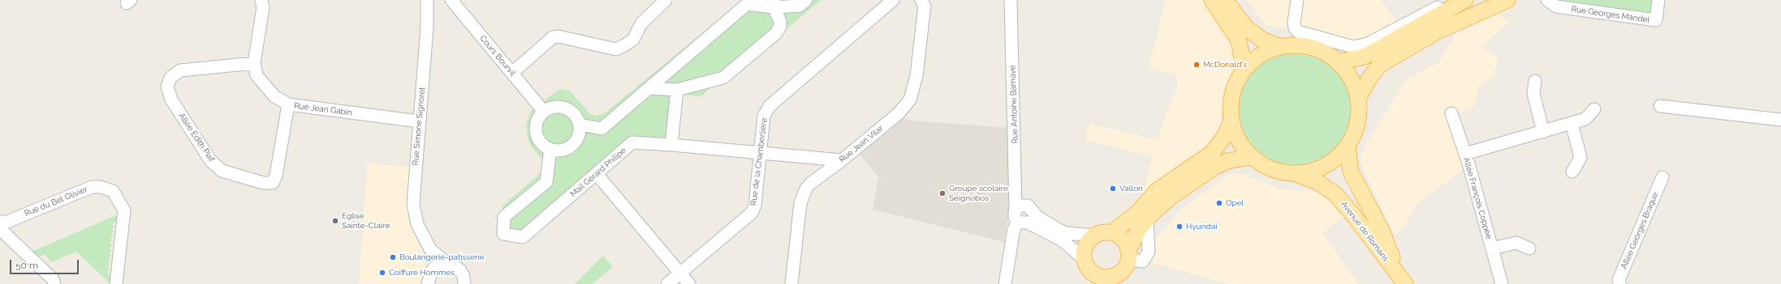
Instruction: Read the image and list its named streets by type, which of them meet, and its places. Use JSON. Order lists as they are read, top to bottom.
{
  "streets": {
    "main road": ["Avenue de Romans"],
    "street": [
      "Rue Georges Mandel",
      "Cours Bourvil",
      "Rue Antoine Barnave",
      "Rue Jean Gabin",
      "Rue Simone Signoret",
      "Allée Édith Piaf",
      "Rue Jean Vilar",
      "Rue de la Chamberlière",
      "Mail Gérard Philipe",
      "Allée François Coppée",
      "Rue du Bel Olivier",
      "Allée Georges Braque"
    ]
  },
  "crossings": [
    ["Cours Bourvil", "Mail Gérard Philipe"],
    ["Rue Jean Gabin", "Rue Simone Signoret"],
    ["Rue Jean Gabin", "Allée Édith Piaf"],
    ["Rue Jean Vilar", "Mail Gérard Philipe"],
    ["Rue de la Chamberlière", "Mail Gérard Philipe"]
  ],
  "places": [
    "McDonald's",
    "Vallon",
    "Groupe scolaire Seignobos",
    "Opel",
    "Église Sainte-Claire",
    "Hyundai",
    "Boulangerie-patisserie",
    "Coiffure Hommes"
  ],
  "scale_bar": "50 m"
}
